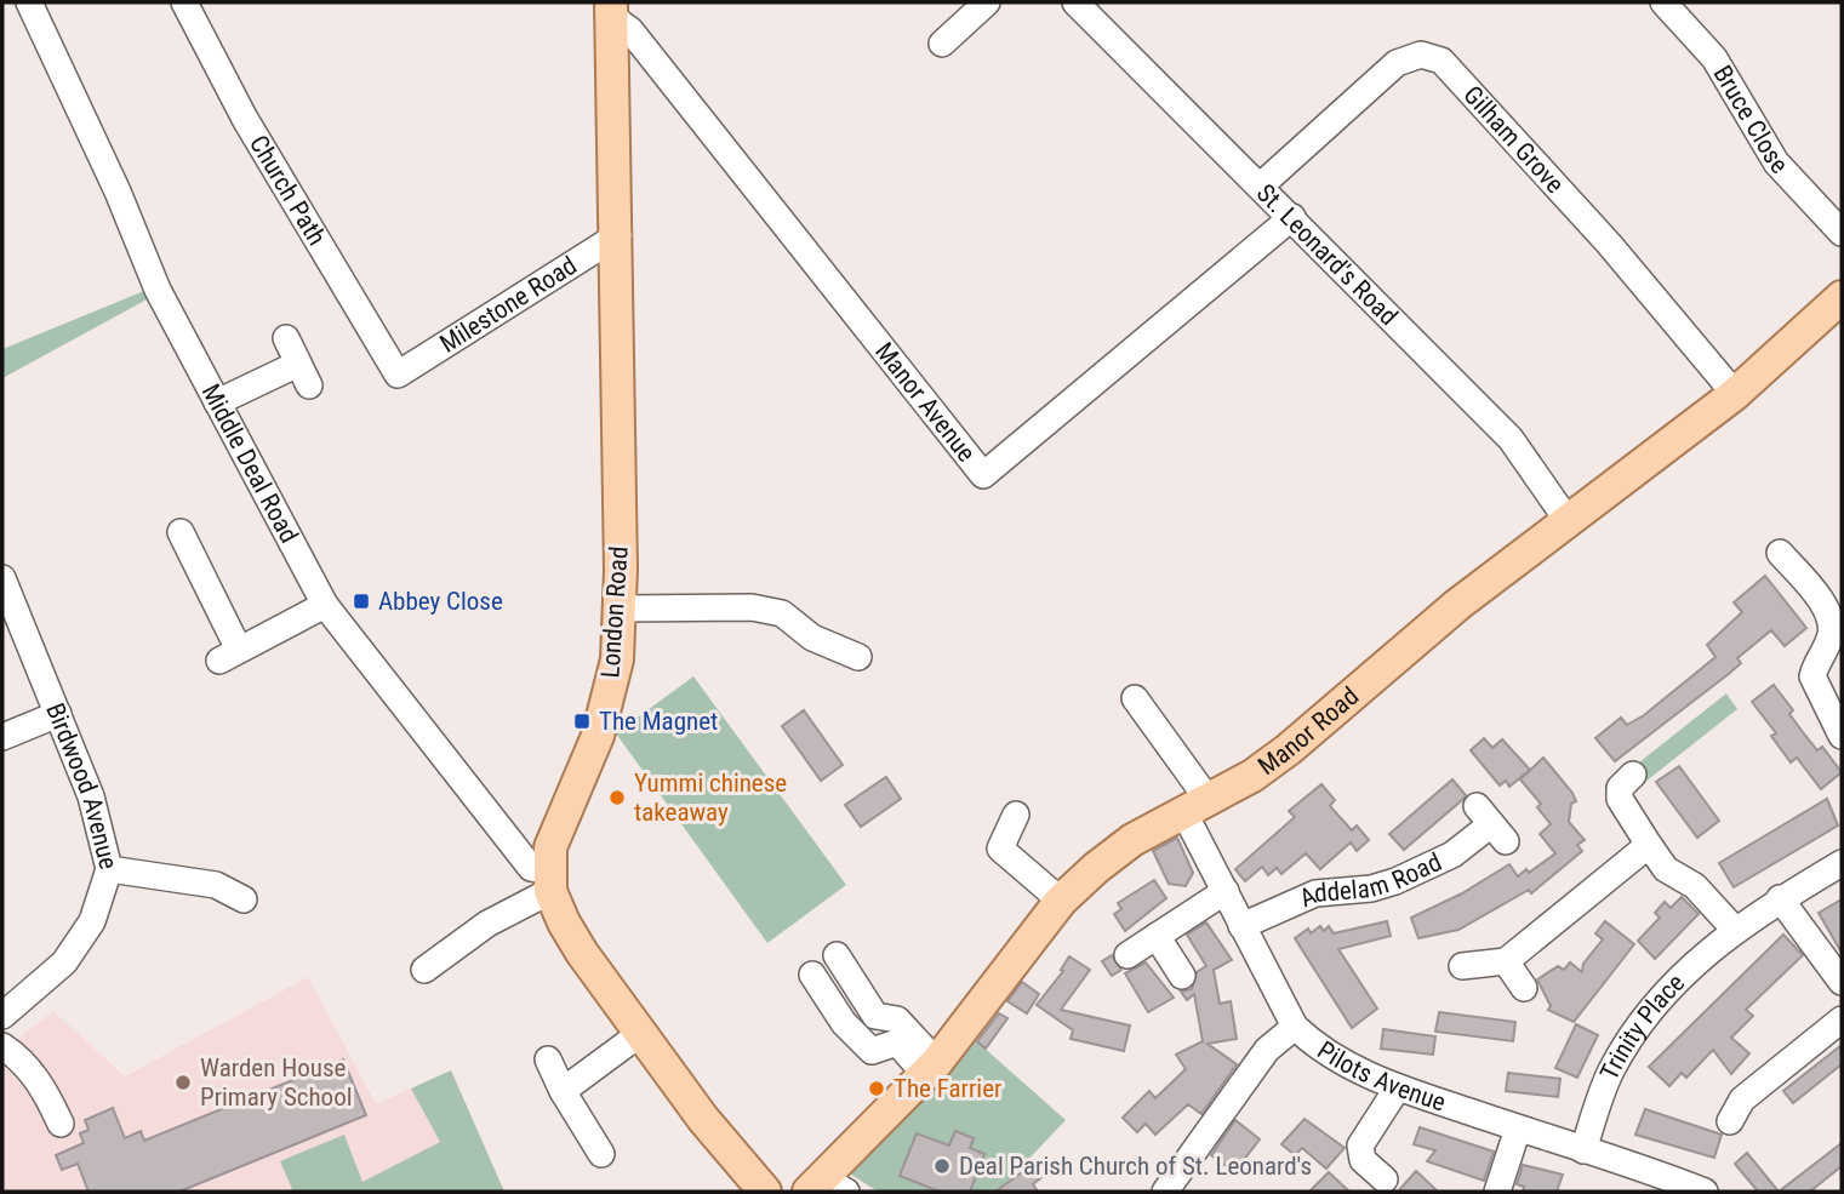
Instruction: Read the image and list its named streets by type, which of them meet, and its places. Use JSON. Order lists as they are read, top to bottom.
{
  "streets": {
    "main road": ["London Road", "Manor Road"],
    "street": [
      "Bruce Close",
      "Gilham Grove",
      "Church Path",
      "St. Leonard's Road",
      "Milestone Road",
      "Manor Avenue",
      "Middle Deal Road",
      "Birdwood Avenue",
      "Addelam Road",
      "Trinity Place",
      "Pilots Avenue"
    ]
  },
  "crossings": [
    ["Gilham Grove", "St. Leonard's Road"],
    ["Gilham Grove", "Manor Road"],
    ["Church Path", "Milestone Road"],
    ["St. Leonard's Road", "Manor Avenue"],
    ["St. Leonard's Road", "Manor Road"],
    ["Milestone Road", "London Road"],
    ["Manor Avenue", "London Road"],
    ["Middle Deal Road", "London Road"],
    ["Manor Road", "Pilots Avenue"],
    ["Addelam Road", "Pilots Avenue"],
    ["Trinity Place", "Pilots Avenue"]
  ],
  "places": {
    "transit": ["Abbey Close", "The Magnet"],
    "other": [
      "Yummi chinese takeaway",
      "Warden House Primary School",
      "The Farrier",
      "Deal Parish Church of St. Leonard's"
    ]
  }
}
